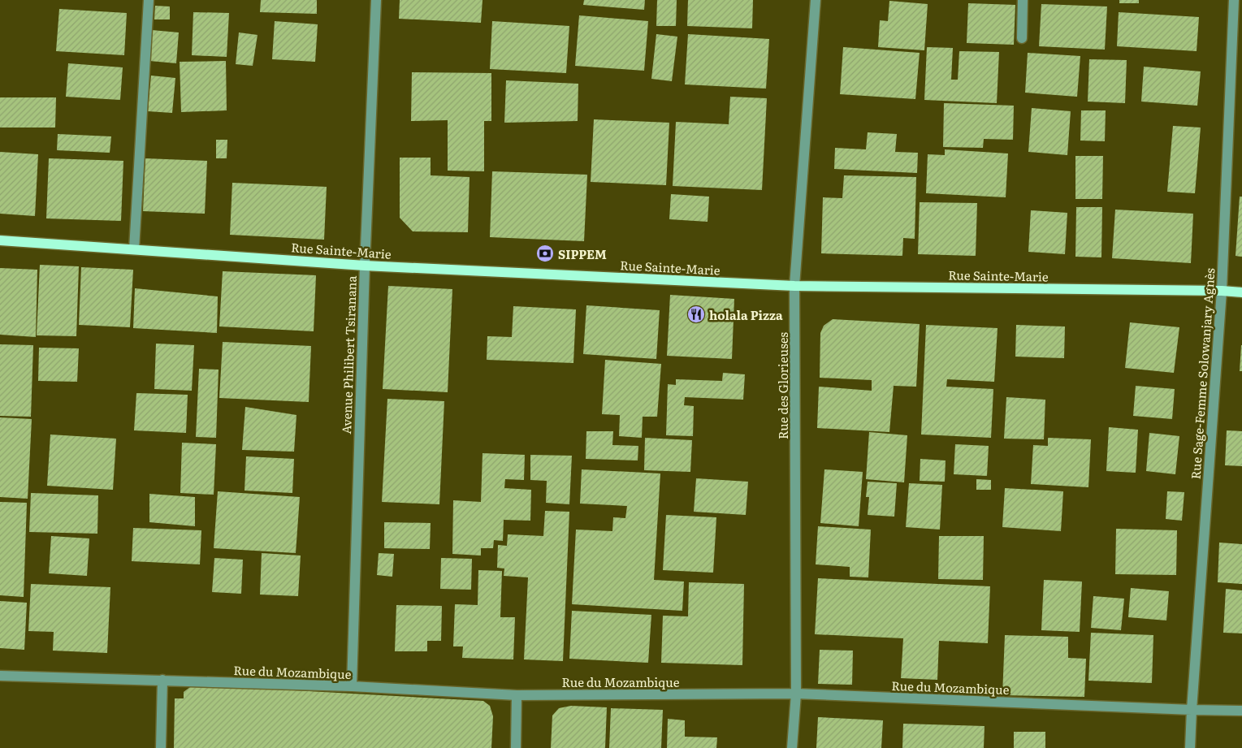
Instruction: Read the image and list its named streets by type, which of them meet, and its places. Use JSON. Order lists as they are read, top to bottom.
{
  "streets": {
    "main road": ["Rue Sainte-Marie"],
    "street": [
      "Avenue Philibert Tsiranana",
      "Rue Sage-Femme Solowanjary Agnès",
      "Rue des Glorieuses",
      "Rue du Mozambique"
    ]
  },
  "crossings": [
    ["Rue Sainte-Marie", "Avenue Philibert Tsiranana"],
    ["Rue Sainte-Marie", "Rue Sage-Femme Solowanjary Agnès"],
    ["Rue Sainte-Marie", "Rue des Glorieuses"],
    ["Avenue Philibert Tsiranana", "Rue du Mozambique"],
    ["Rue Sage-Femme Solowanjary Agnès", "Rue du Mozambique"],
    ["Rue des Glorieuses", "Rue du Mozambique"]
  ],
  "places": {
    "bank": ["SIPPEM"],
    "restaurant": ["holala Pizza"]
  }
}
